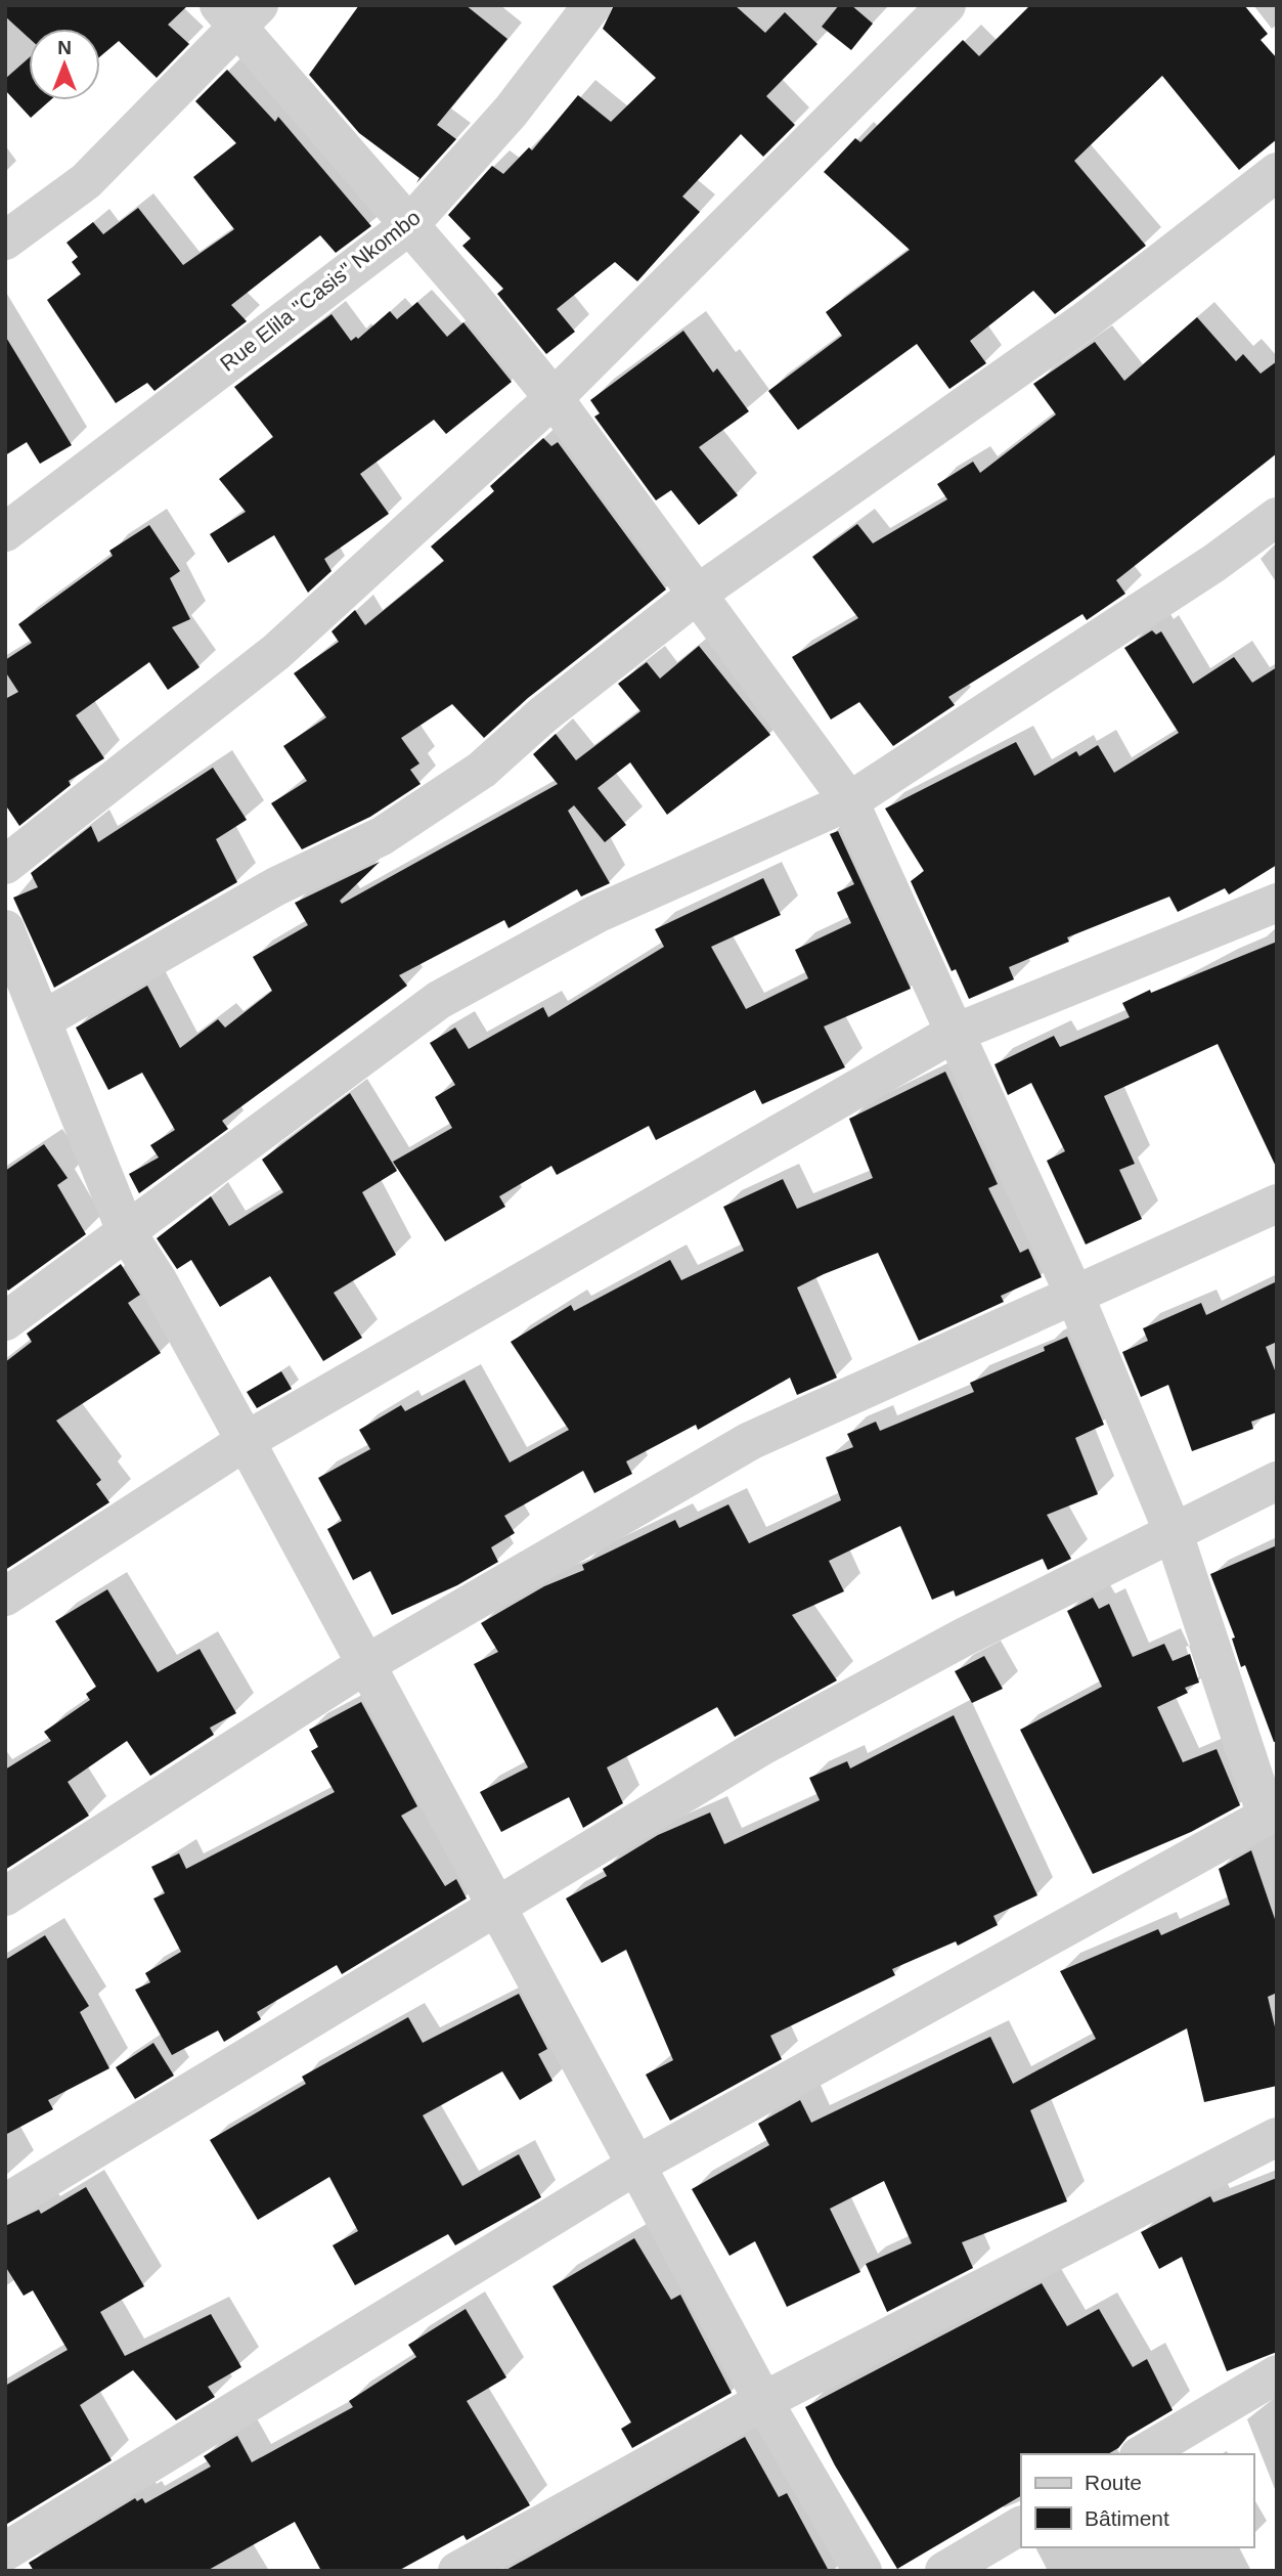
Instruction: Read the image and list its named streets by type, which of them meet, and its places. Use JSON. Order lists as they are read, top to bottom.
{
  "streets": {
    "street": ["Rue Elila \"Casis\" Nkombo"]
  },
  "legend": ["Route", "Bâtiment"],
  "north": "top"
}
